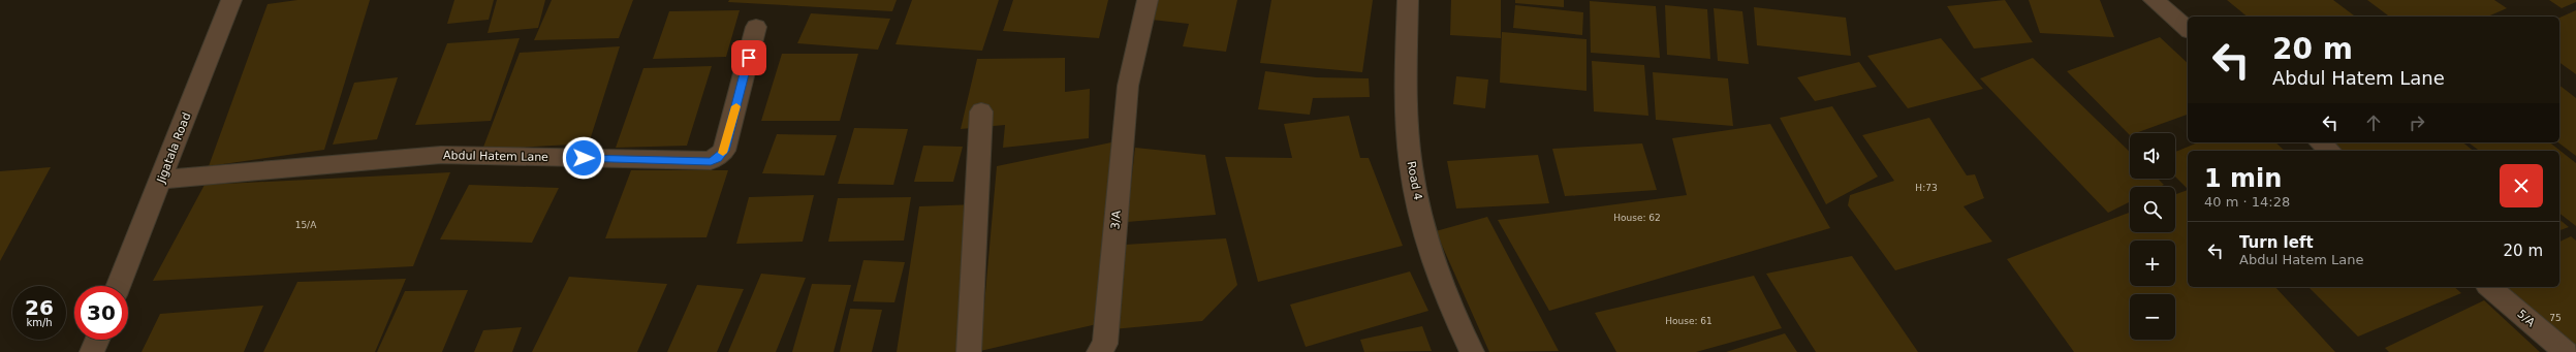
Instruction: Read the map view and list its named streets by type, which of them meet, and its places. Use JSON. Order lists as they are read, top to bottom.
{
  "streets": {
    "street": [
      "Jigatala Road",
      "Abdul Hatem Lane",
      "Road 4",
      "3/A",
      "5/A"
    ]
  },
  "crossings": [
    ["Jigatala Road", "Abdul Hatem Lane"]
  ],
  "house_numbers": [
    "H:73",
    "House: 62",
    "15/A",
    "75",
    "House: 61"
  ],
  "page": {
    "turn": ["20 m", "Abdul Hatem Lane"],
    "map_buttons": ["+", "−"],
    "heading": ["1 min", "40 m · 14:28"],
    "list": [
      {
        "name": "Turn left",
        "note": "Abdul Hatem Lane",
        "value": "20 m"
      }
    ],
    "speed": "26 km/h",
    "limit": "30"
  }
}
